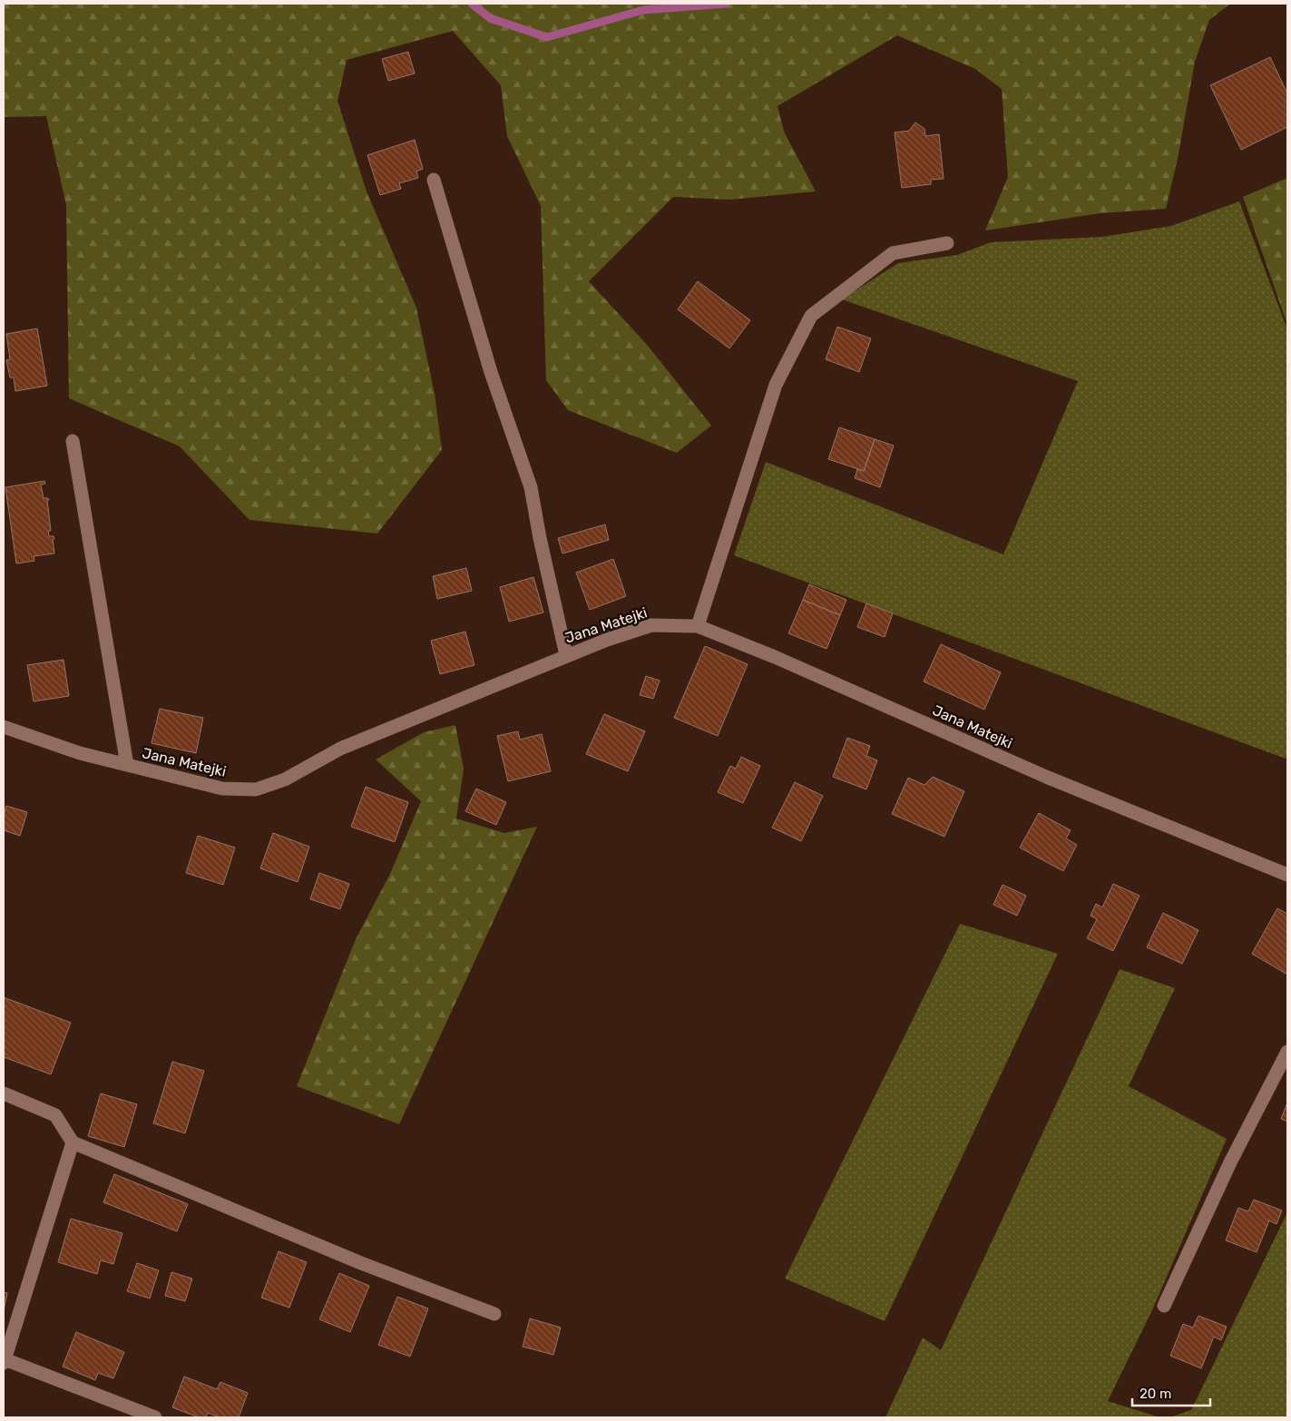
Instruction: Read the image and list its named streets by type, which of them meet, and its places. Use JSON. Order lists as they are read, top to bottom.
{
  "streets": {
    "street": ["Jana Matejki"]
  },
  "scale_bar": "20 m"
}
